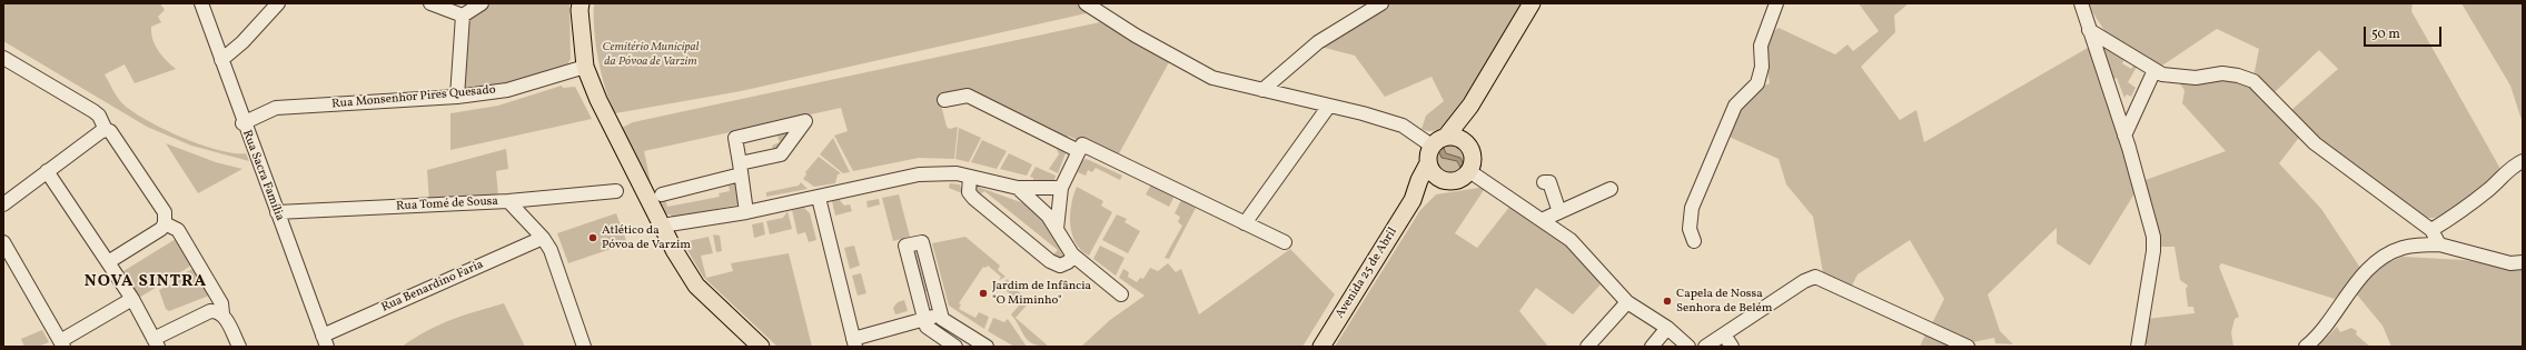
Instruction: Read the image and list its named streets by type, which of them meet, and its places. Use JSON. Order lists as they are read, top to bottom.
{
  "streets": {
    "main road": ["Avenida 25 de Abril"],
    "street": [
      "Rua Monsenhor Pires Quesado",
      "Rua Sacra Família",
      "Rua Tomé de Sousa",
      "Rua Benardino Faria"
    ]
  },
  "crossings": [
    ["Rua Monsenhor Pires Quesado", "Rua Sacra Família"],
    ["Rua Sacra Família", "Rua Tomé de Sousa"],
    ["Rua Sacra Família", "Rua Benardino Faria"]
  ],
  "districts": ["NOVA SINTRA"],
  "parks": ["Cemitério Municipal da Póvoa de Varzim"],
  "places": ["Atlético da Póvoa de Varzim", "Jardim de Infância \"O Miminho\"", "Capela de Nossa Senhora de Belém"],
  "scale_bar": "50 m"
}
